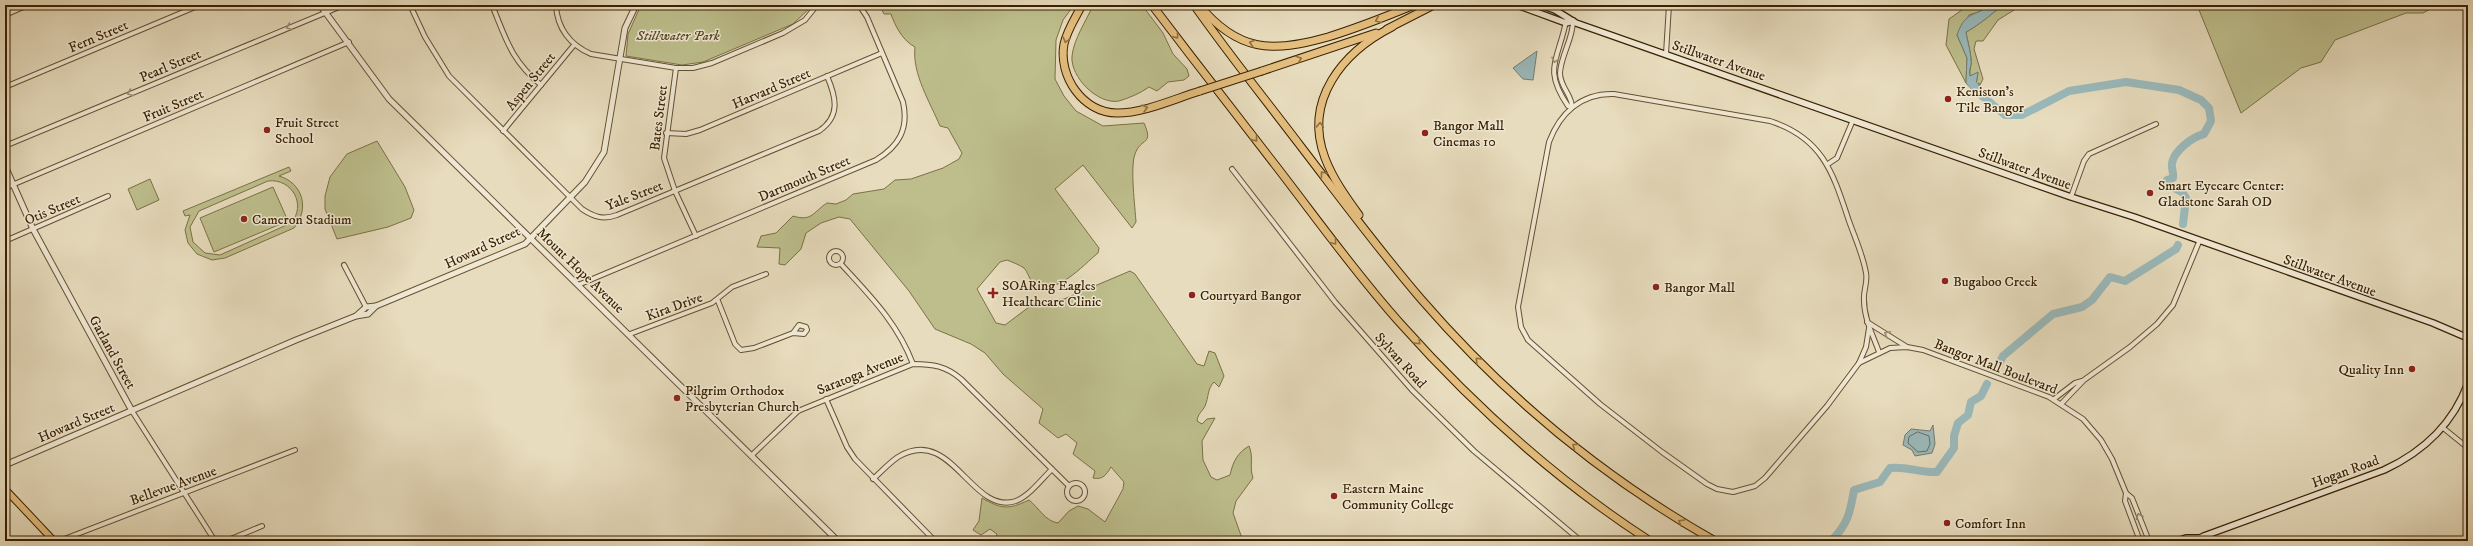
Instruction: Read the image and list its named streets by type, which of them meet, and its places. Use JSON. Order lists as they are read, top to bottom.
{
  "streets": {
    "main road": ["Stillwater Avenue", "Hogan Road"],
    "street": [
      "Fern Street",
      "Pearl Street",
      "Aspen Street",
      "Harvard Street",
      "Fruit Street",
      "Bates Street",
      "Dartmouth Street",
      "Yale Street",
      "Otis Street",
      "Howard Street",
      "Mount Hope Avenue",
      "Kira Drive",
      "Garland Street",
      "Sylvan Road",
      "Bangor Mall Boulevard",
      "Saratoga Avenue",
      "Bellevue Avenue"
    ]
  },
  "crossings": [
    ["Pearl Street", "Mount Hope Avenue"],
    ["Aspen Street", "Yale Street"],
    ["Harvard Street", "Bates Street"],
    ["Harvard Street", "Dartmouth Street"],
    ["Harvard Street", "Yale Street"],
    ["Fruit Street", "Mount Hope Avenue"],
    ["Fruit Street", "Garland Street"],
    ["Bates Street", "Dartmouth Street"],
    ["Bates Street", "Yale Street"],
    ["Dartmouth Street", "Mount Hope Avenue"],
    ["Yale Street", "Howard Street"],
    ["Otis Street", "Garland Street"],
    ["Howard Street", "Mount Hope Avenue"],
    ["Howard Street", "Garland Street"],
    ["Mount Hope Avenue", "Kira Drive"],
    ["Mount Hope Avenue", "Saratoga Avenue"],
    ["Garland Street", "Bellevue Avenue"]
  ],
  "one_way": ["Pearl Street"],
  "parks": ["Stillwater Park"],
  "places": {
    "other": [
      "Keniston's Tile Bangor",
      "Fruit Street School",
      "Bangor Mall Cinemas 10",
      "Smart Eyecare Center: Gladstone Sarah OD",
      "Cameron Stadium",
      "Bugaboo Creek",
      "Bangor Mall",
      "Courtyard Bangor",
      "Quality Inn",
      "Pilgrim Orthodox Presbyterian Church",
      "Eastern Maine Community College",
      "Comfort Inn"
    ],
    "health": ["SOARing Eagles Healthcare Clinic"]
  }
}
